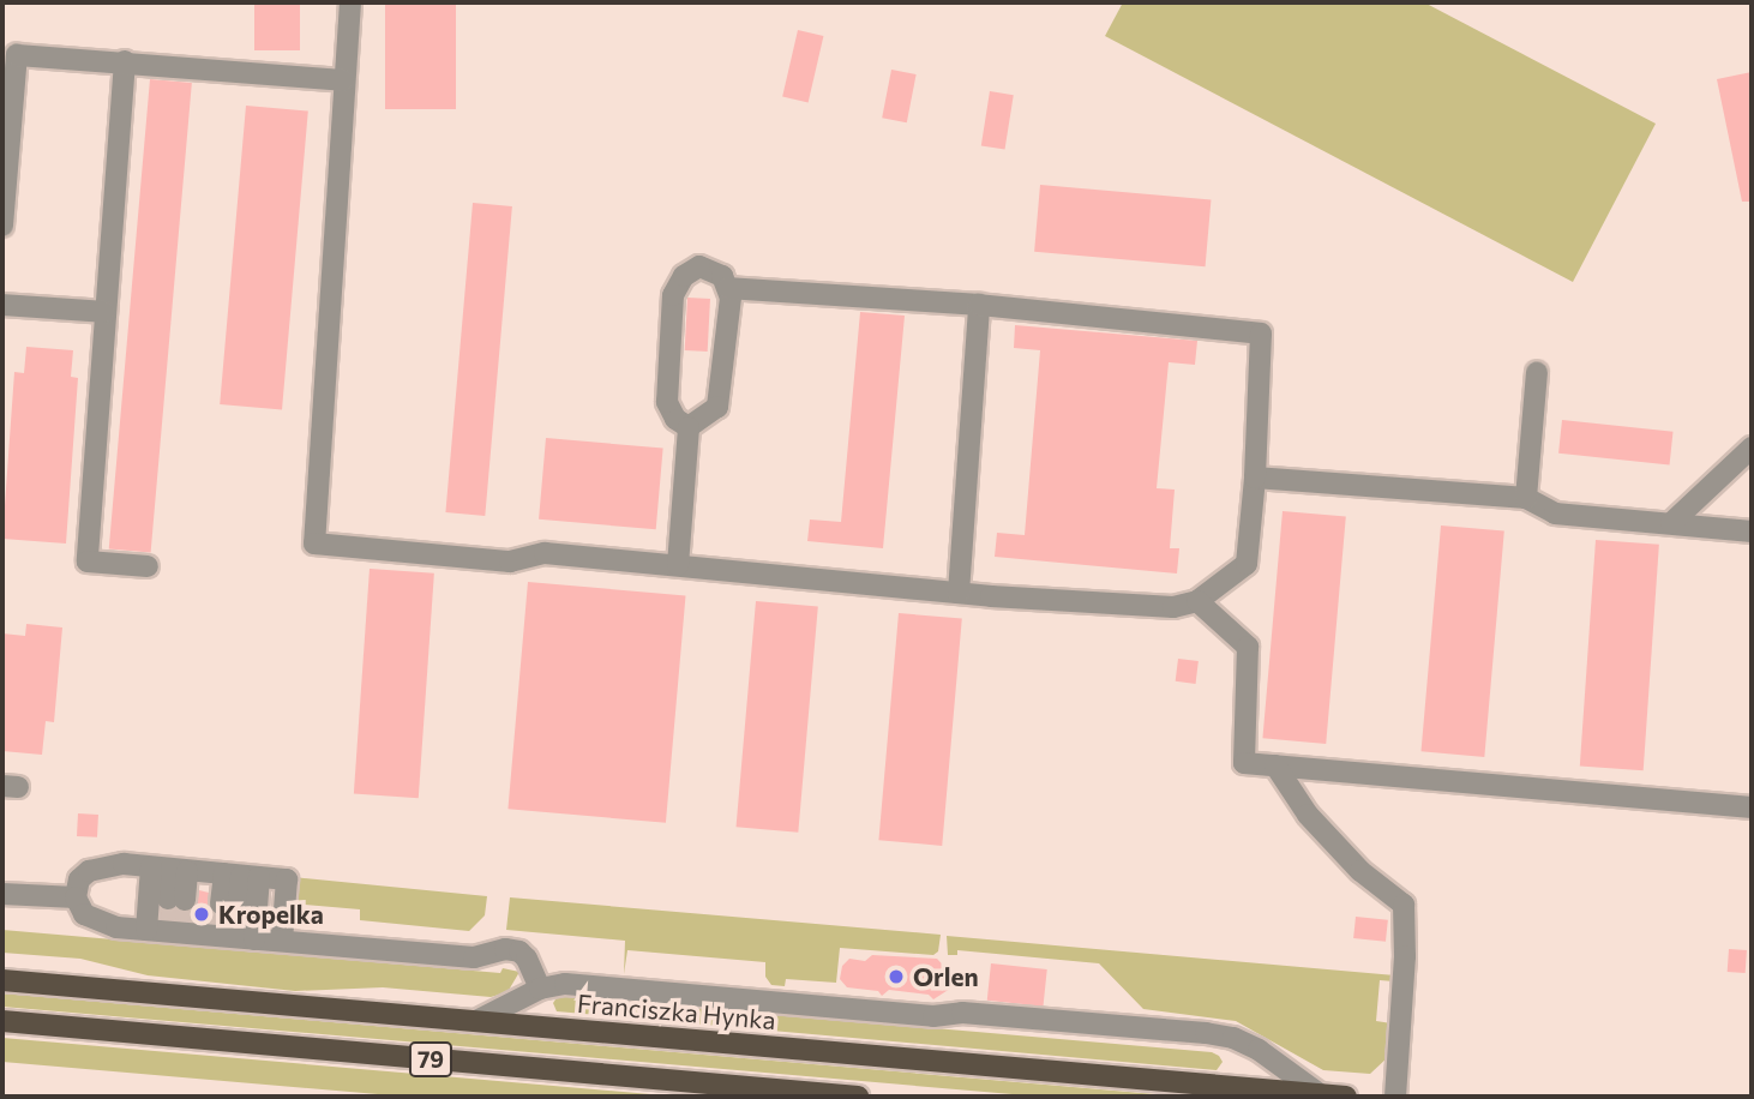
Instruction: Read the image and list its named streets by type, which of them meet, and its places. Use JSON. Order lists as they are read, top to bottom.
{
  "streets": {
    "main road": ["Franciszka Hynka", "79"]
  },
  "places": ["Kropelka", "Orlen"]
}
